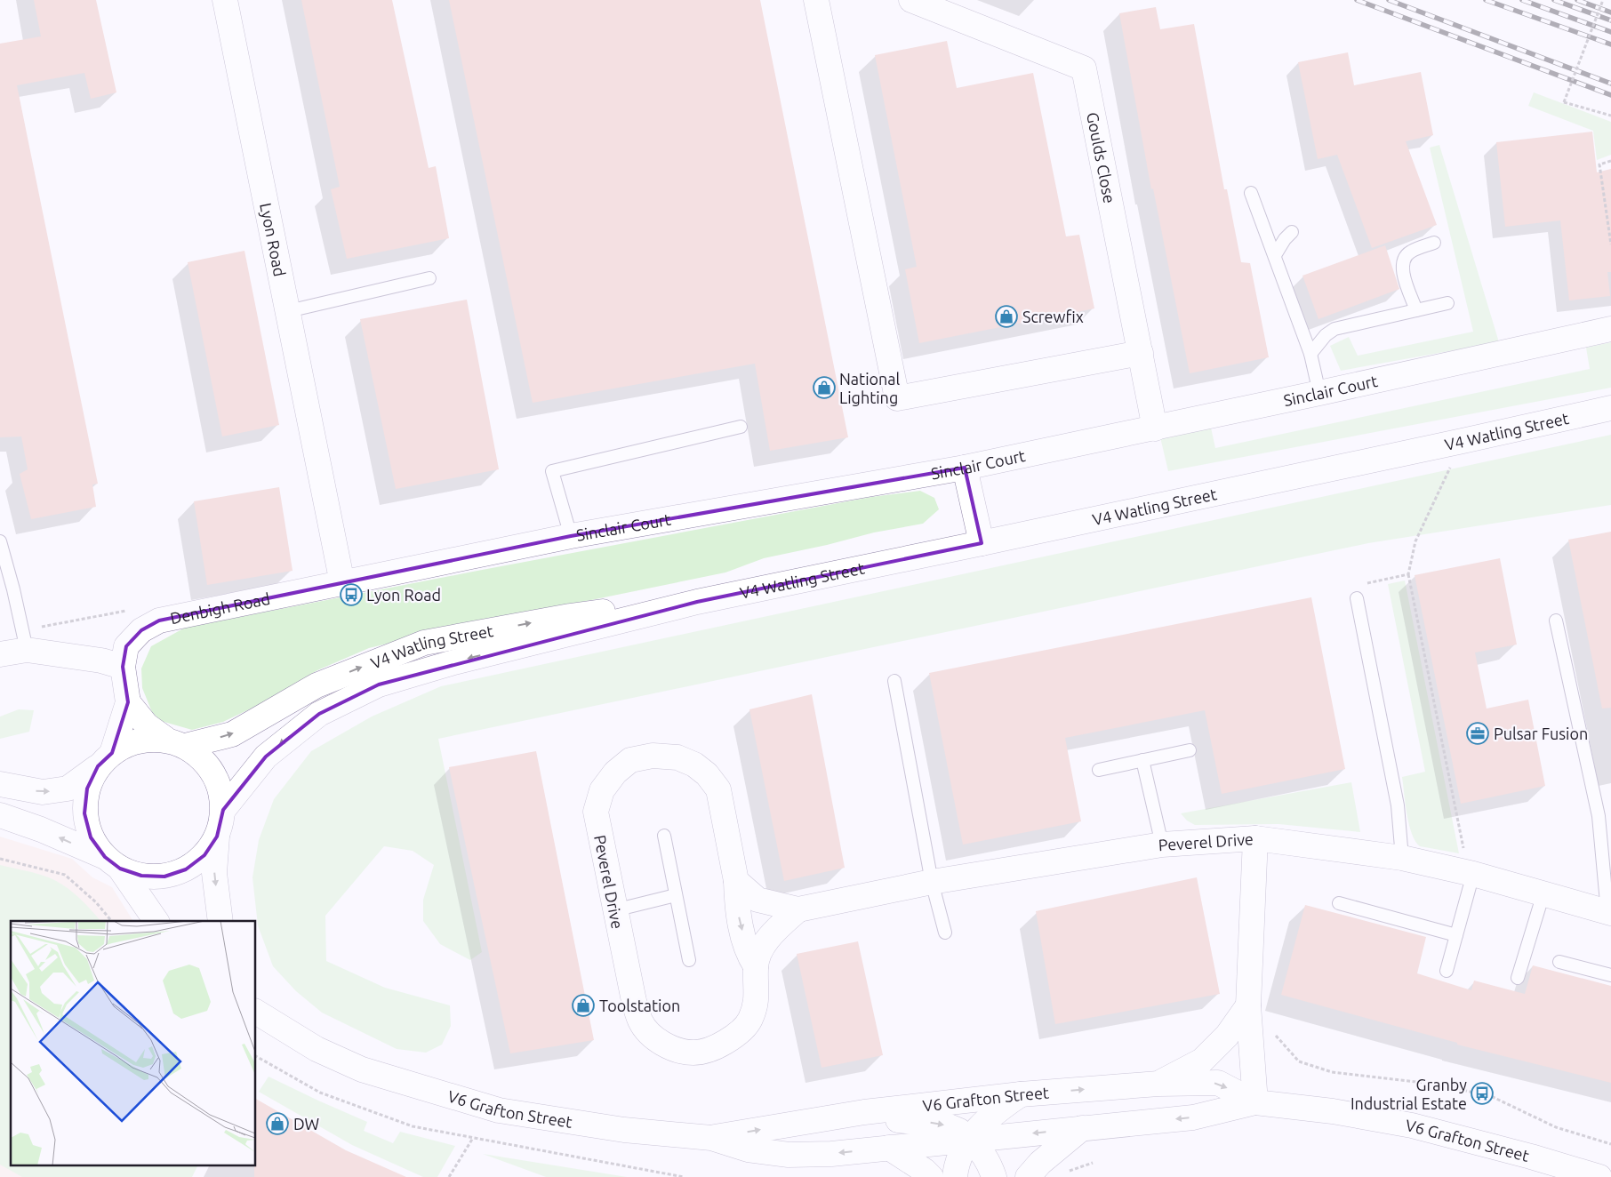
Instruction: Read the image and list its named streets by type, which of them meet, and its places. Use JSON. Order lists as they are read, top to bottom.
{
  "streets": {
    "street": [
      "Goulds Close",
      "Lyon Road",
      "Sinclair Court",
      "V4 Watling Street",
      "Denbigh Road",
      "Peverel Drive",
      "V6 Grafton Street"
    ]
  },
  "crossings": [
    ["Goulds Close", "Sinclair Court"],
    ["Lyon Road", "Sinclair Court"],
    ["Lyon Road", "Denbigh Road"],
    ["Sinclair Court", "Denbigh Road"],
    ["V4 Watling Street", "Denbigh Road"]
  ],
  "places": {
    "shop": [
      "Screwfix",
      "National Lighting",
      "Toolstation",
      "DW"
    ],
    "bus stop": ["Lyon Road", "Granby Industrial Estate"],
    "office": ["Pulsar Fusion"]
  }
}
